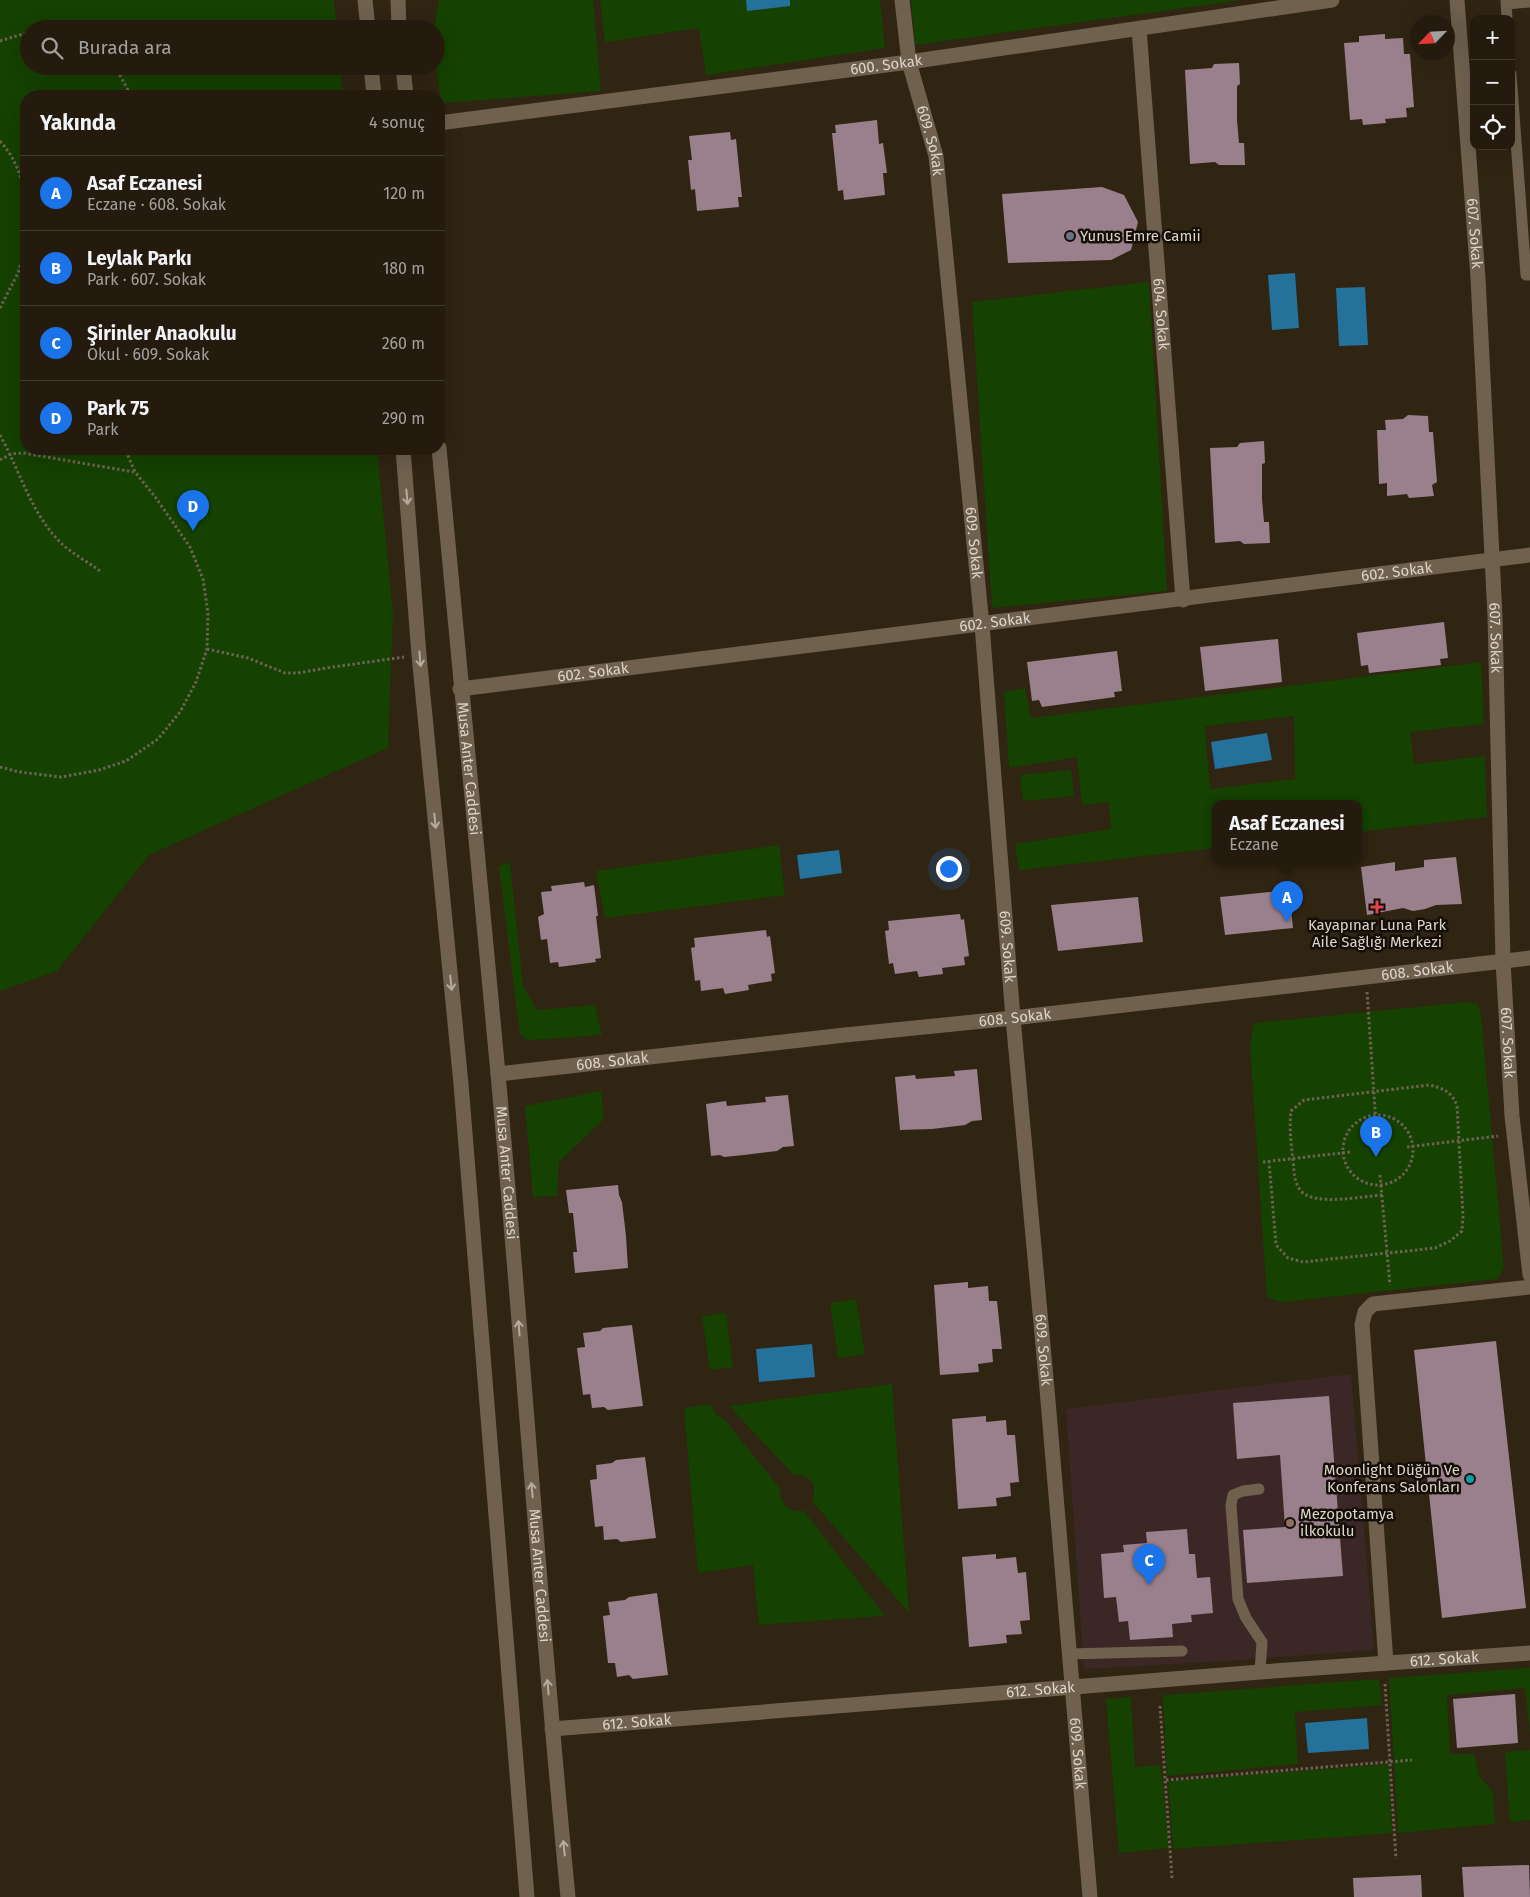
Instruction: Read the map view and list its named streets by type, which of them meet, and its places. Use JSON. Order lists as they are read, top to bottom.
{
  "streets": {
    "street": [
      "600. Sokak",
      "609. Sokak",
      "607. Sokak",
      "604. Sokak",
      "602. Sokak",
      "Musa Anter Caddesi",
      "608. Sokak",
      "612. Sokak"
    ]
  },
  "crossings": [
    ["600. Sokak", "609. Sokak"],
    ["600. Sokak", "604. Sokak"],
    ["609. Sokak", "602. Sokak"],
    ["609. Sokak", "608. Sokak"],
    ["609. Sokak", "612. Sokak"],
    ["607. Sokak", "602. Sokak"],
    ["607. Sokak", "608. Sokak"],
    ["604. Sokak", "602. Sokak"],
    ["602. Sokak", "Musa Anter Caddesi"],
    ["Musa Anter Caddesi", "608. Sokak"],
    ["Musa Anter Caddesi", "612. Sokak"]
  ],
  "places": {
    "other": ["Yunus Emre Camii", "Moonlight Düğün Ve Konferans Salonları", "Mezopotamya ilkokulu"],
    "health": ["Kayapınar Luna Park Aile Sağlığı Merkezi"]
  },
  "north": "bottom left",
  "page": {
    "map_buttons": ["+", "−"],
    "search": "Burada ara",
    "heading": ["Yakında", "4 sonuç"],
    "list": [
      {
        "mark": "A",
        "name": "Asaf Eczanesi",
        "note": "Eczane · 608. Sokak",
        "value": "120 m"
      },
      {
        "mark": "B",
        "name": "Leylak Parkı",
        "note": "Park · 607. Sokak",
        "value": "180 m"
      },
      {
        "mark": "C",
        "name": "Şirinler Anaokulu",
        "note": "Okul · 609. Sokak",
        "value": "260 m"
      },
      {
        "mark": "D",
        "name": "Park 75",
        "note": "Park",
        "value": "290 m"
      }
    ],
    "pins": [
      "D",
      "A",
      "B",
      "C"
    ],
    "popup": ["Asaf Eczanesi", "Eczane"]
  }
}
